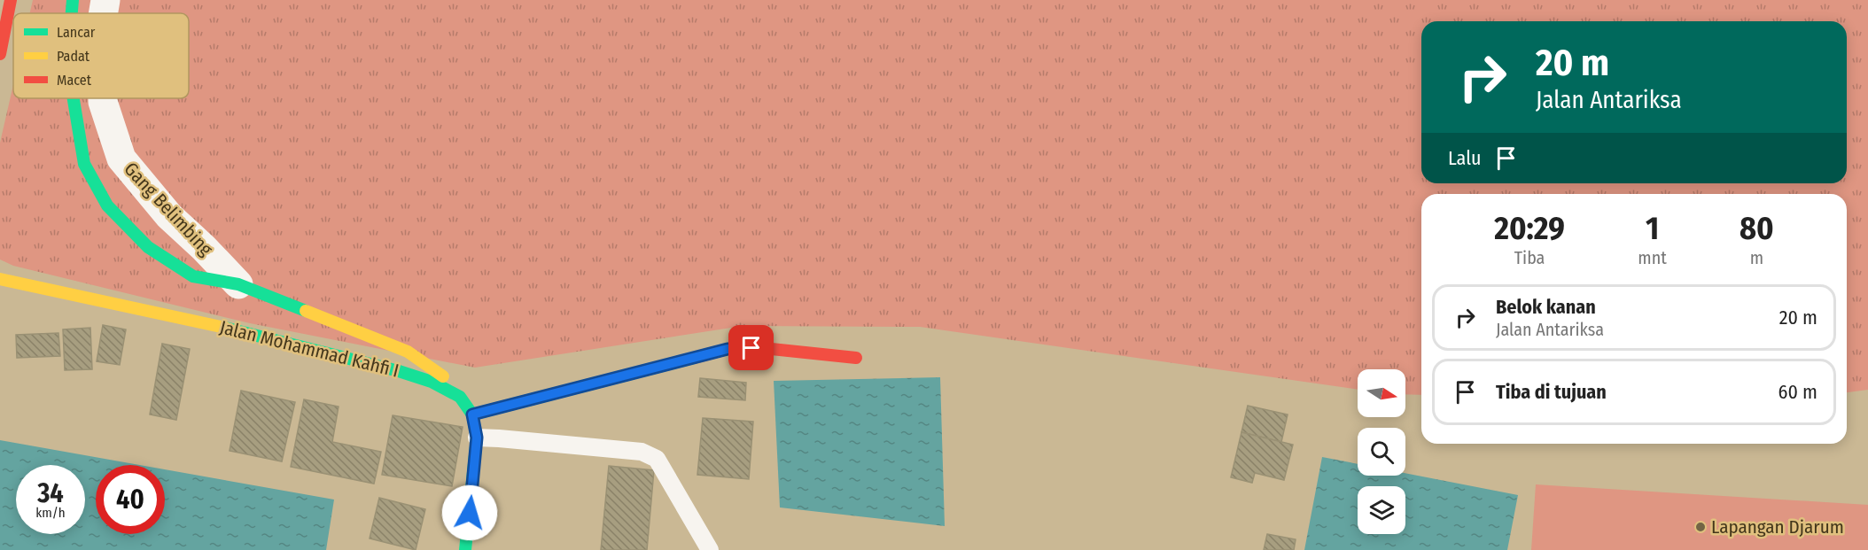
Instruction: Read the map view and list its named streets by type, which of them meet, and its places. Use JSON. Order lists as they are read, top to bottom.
{
  "streets": {
    "street": ["Gang Belimbing", "Jalan Mohammad Kahfi I"]
  },
  "crossings": [
    ["Gang Belimbing", "Jalan Mohammad Kahfi I"]
  ],
  "places": ["Lapangan Djarum"],
  "legend": ["Lancar", "Padat", "Macet"],
  "north": "right",
  "page": {
    "turn": ["20 m", "Jalan Antariksa"],
    "then": "Lalu",
    "eta": [
      "20:29",
      "Tiba",
      "1",
      "mnt",
      "80",
      "m"
    ],
    "list": [
      {
        "name": "Belok kanan",
        "note": "Jalan Antariksa",
        "value": "20 m"
      },
      {
        "name": "Tiba di tujuan",
        "value": "60 m"
      }
    ],
    "speed": "34 km/h",
    "limit": "40"
  }
}
